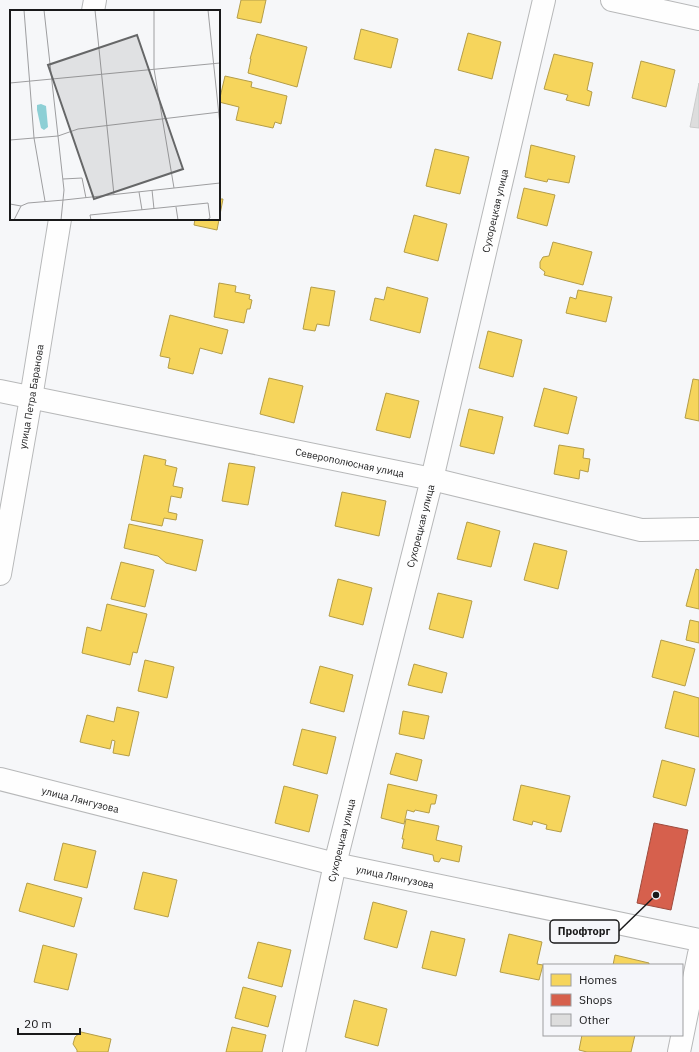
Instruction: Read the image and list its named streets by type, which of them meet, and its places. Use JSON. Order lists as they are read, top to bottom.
{
  "streets": {
    "street": [
      "Сухорецкая улица",
      "улица Петра Баранова",
      "Северополюсная улица",
      "улица Лянгузова"
    ]
  },
  "crossings": [
    ["Сухорецкая улица", "Северополюсная улица"],
    ["Сухорецкая улица", "улица Лянгузова"],
    ["улица Петра Баранова", "Северополюсная улица"]
  ],
  "places": ["Профторг"],
  "legend": ["Homes", "Shops", "Other"],
  "scale_bar": "20 m"
}
